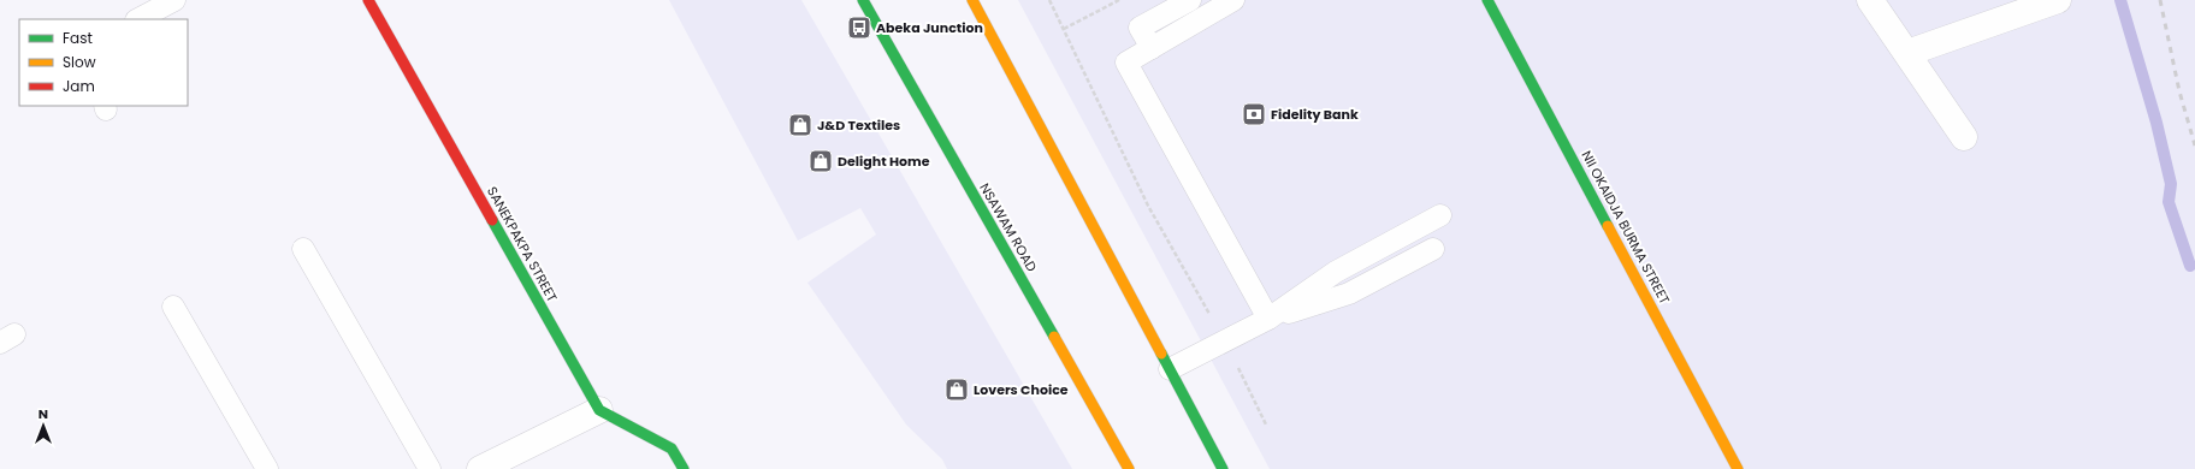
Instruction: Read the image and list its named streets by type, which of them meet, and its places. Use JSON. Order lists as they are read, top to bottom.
{
  "streets": {
    "main road": ["NSAWAM ROAD", "NII OKAIDJA BURMA STREET", "SANEKPAKPA STREET"]
  },
  "places": {
    "bus stop": ["Abeka Junction"],
    "bank": ["Fidelity Bank"],
    "shop": ["J&D Textiles", "Delight Home", "Lovers Choice"]
  },
  "legend": ["Fast", "Slow", "Jam"],
  "north": "top"
}
